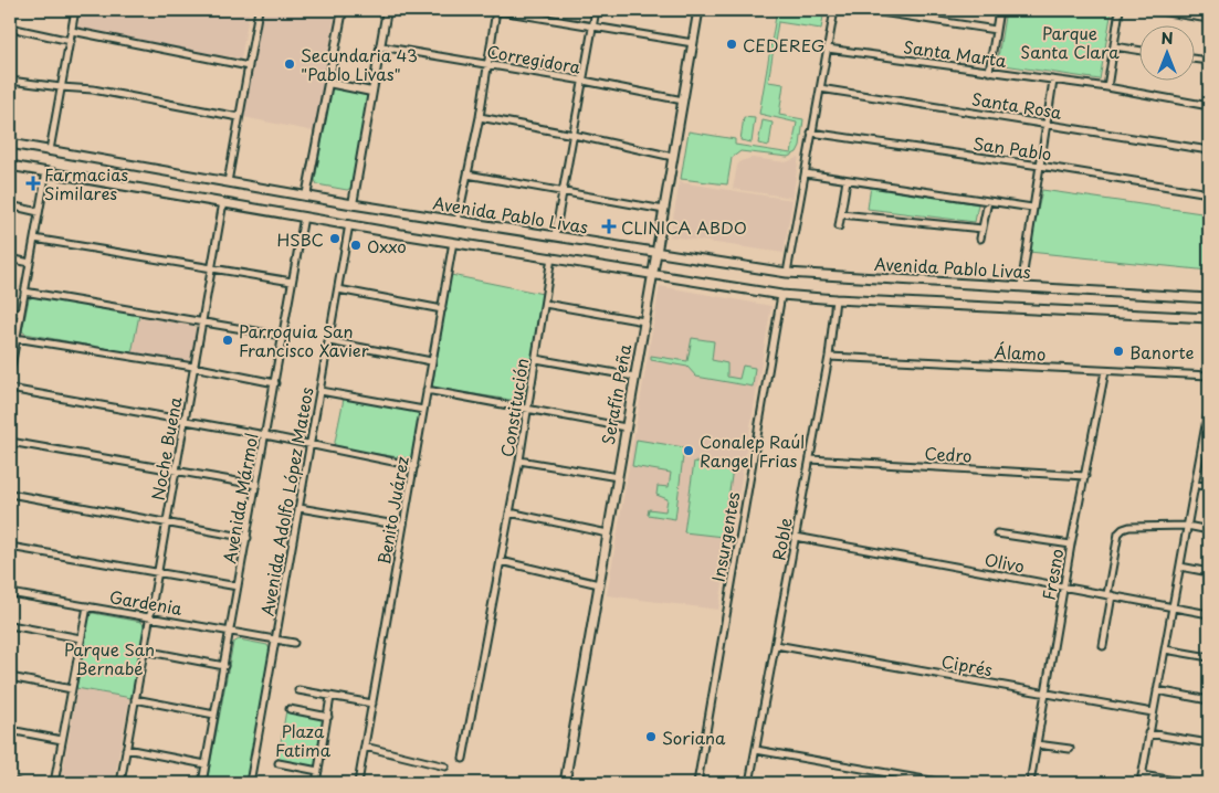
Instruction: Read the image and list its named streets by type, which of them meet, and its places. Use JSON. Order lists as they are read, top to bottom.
{
  "streets": {
    "main road": ["Avenida Pablo Livas", "Serafín Peña"],
    "street": [
      "Santa Marta",
      "Corregidora",
      "Santa Rosa",
      "San Pablo",
      "Álamo",
      "Constitución",
      "Noche Buena",
      "Cedro",
      "Avenida Mármol",
      "Avenida Adolfo López Mateos",
      "Benito Juárez",
      "Insurgentes",
      "Roble",
      "Olivo",
      "Fresno",
      "Gardenia",
      "Ciprés"
    ]
  },
  "crossings": [
    ["Corregidora", "Serafín Peña"],
    ["Avenida Pablo Livas", "Serafín Peña"],
    ["Álamo", "Roble"],
    ["Álamo", "Fresno"],
    ["Noche Buena", "Gardenia"],
    ["Cedro", "Roble"],
    ["Cedro", "Fresno"],
    ["Avenida Mármol", "Gardenia"],
    ["Avenida Adolfo López Mateos", "Gardenia"],
    ["Roble", "Olivo"],
    ["Roble", "Ciprés"],
    ["Olivo", "Fresno"],
    ["Fresno", "Ciprés"]
  ],
  "parks": ["Parque Santa Clara", "Parque San Bernabé", "Plaza Fatima"],
  "places": {
    "other": [
      "CEDEREG",
      "Secundaria 43 \"Pablo Livas\"",
      "HSBC",
      "Oxxo",
      "Parroquia San Francisco Xavier",
      "Banorte",
      "Conalep Raúl Rangel Frias",
      "Soriana"
    ],
    "health": ["Farmacias Similares", "CLINICA ABDO"]
  },
  "north": "top"
}
